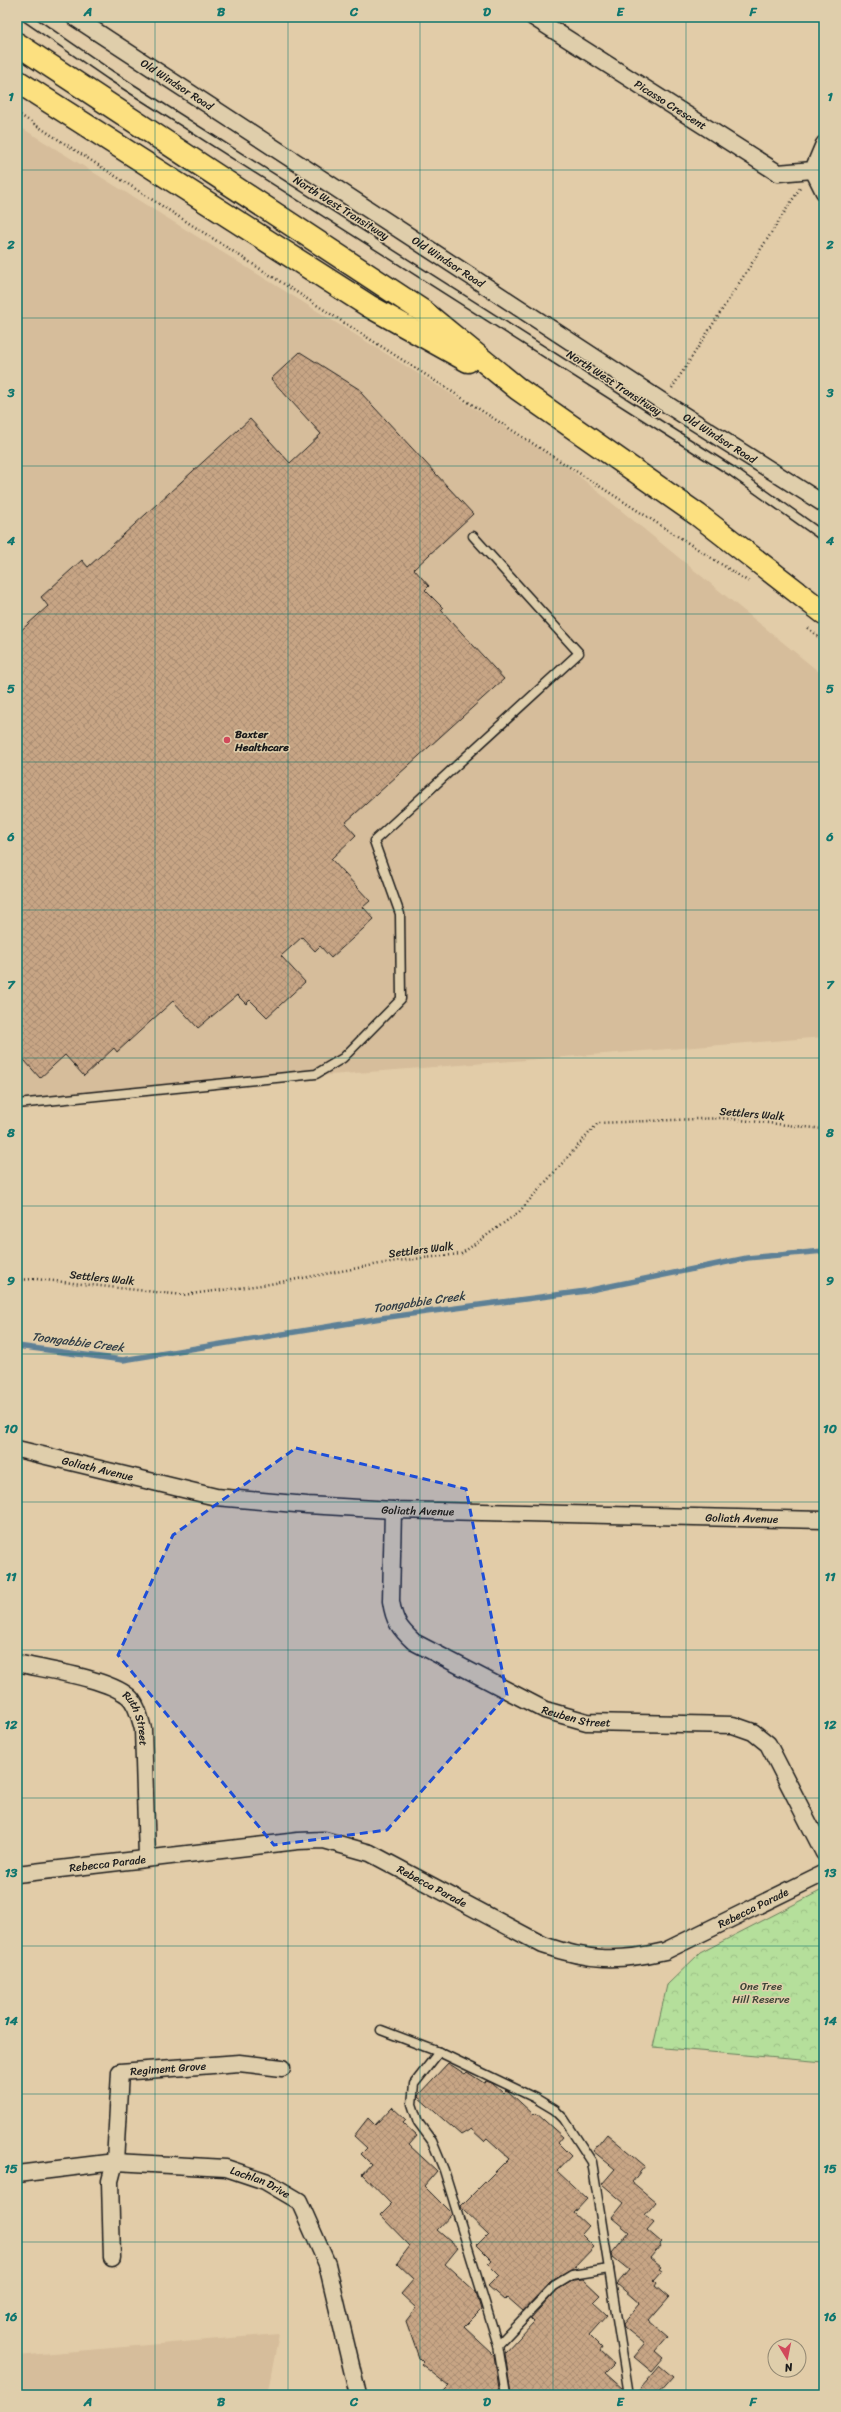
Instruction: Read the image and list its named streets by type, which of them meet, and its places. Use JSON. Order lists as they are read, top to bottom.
{
  "streets": {
    "street": [
      "Old Windsor Road",
      "Picasso Crescent",
      "Goliath Avenue",
      "Reuben Street",
      "Ruth Street",
      "Rebecca Parade",
      "Regiment Grove",
      "Lachlan Drive"
    ],
    "lane": ["North West Transitway"],
    "path": ["Settlers Walk"]
  },
  "crossings": [
    ["Goliath Avenue", "Reuben Street"],
    ["Ruth Street", "Rebecca Parade"],
    ["Regiment Grove", "Lachlan Drive"]
  ],
  "water": ["Toongabbie Creek"],
  "parks": ["One Tree Hill Reserve"],
  "places": ["Baxter Healthcare"],
  "north": "bottom",
  "grid": {
    "columns": [
      "A",
      "B",
      "C",
      "D",
      "E",
      "F"
    ],
    "rows": [
      "1",
      "2",
      "3",
      "4",
      "5",
      "6",
      "7",
      "8",
      "9",
      "10",
      "11",
      "12",
      "13",
      "14",
      "15",
      "16"
    ]
  }
}
